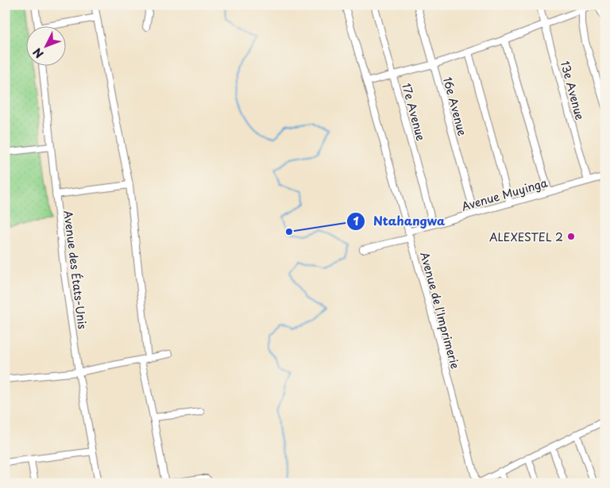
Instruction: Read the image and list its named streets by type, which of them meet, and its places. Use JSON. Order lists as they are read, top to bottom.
{
  "streets": {
    "street": [
      "13e Avenue",
      "16e Avenue",
      "17e Avenue",
      "Avenue Muyinga",
      "Avenue des États-Unis",
      "Avenue de l'Imprimerie"
    ]
  },
  "crossings": [
    ["13e Avenue", "Avenue Muyinga"],
    ["16e Avenue", "Avenue Muyinga"],
    ["17e Avenue", "Avenue Muyinga"],
    ["Avenue Muyinga", "Avenue de l'Imprimerie"]
  ],
  "places": ["Ntahangwa", "ALEXESTEL 2"],
  "north": "bottom left"
}
